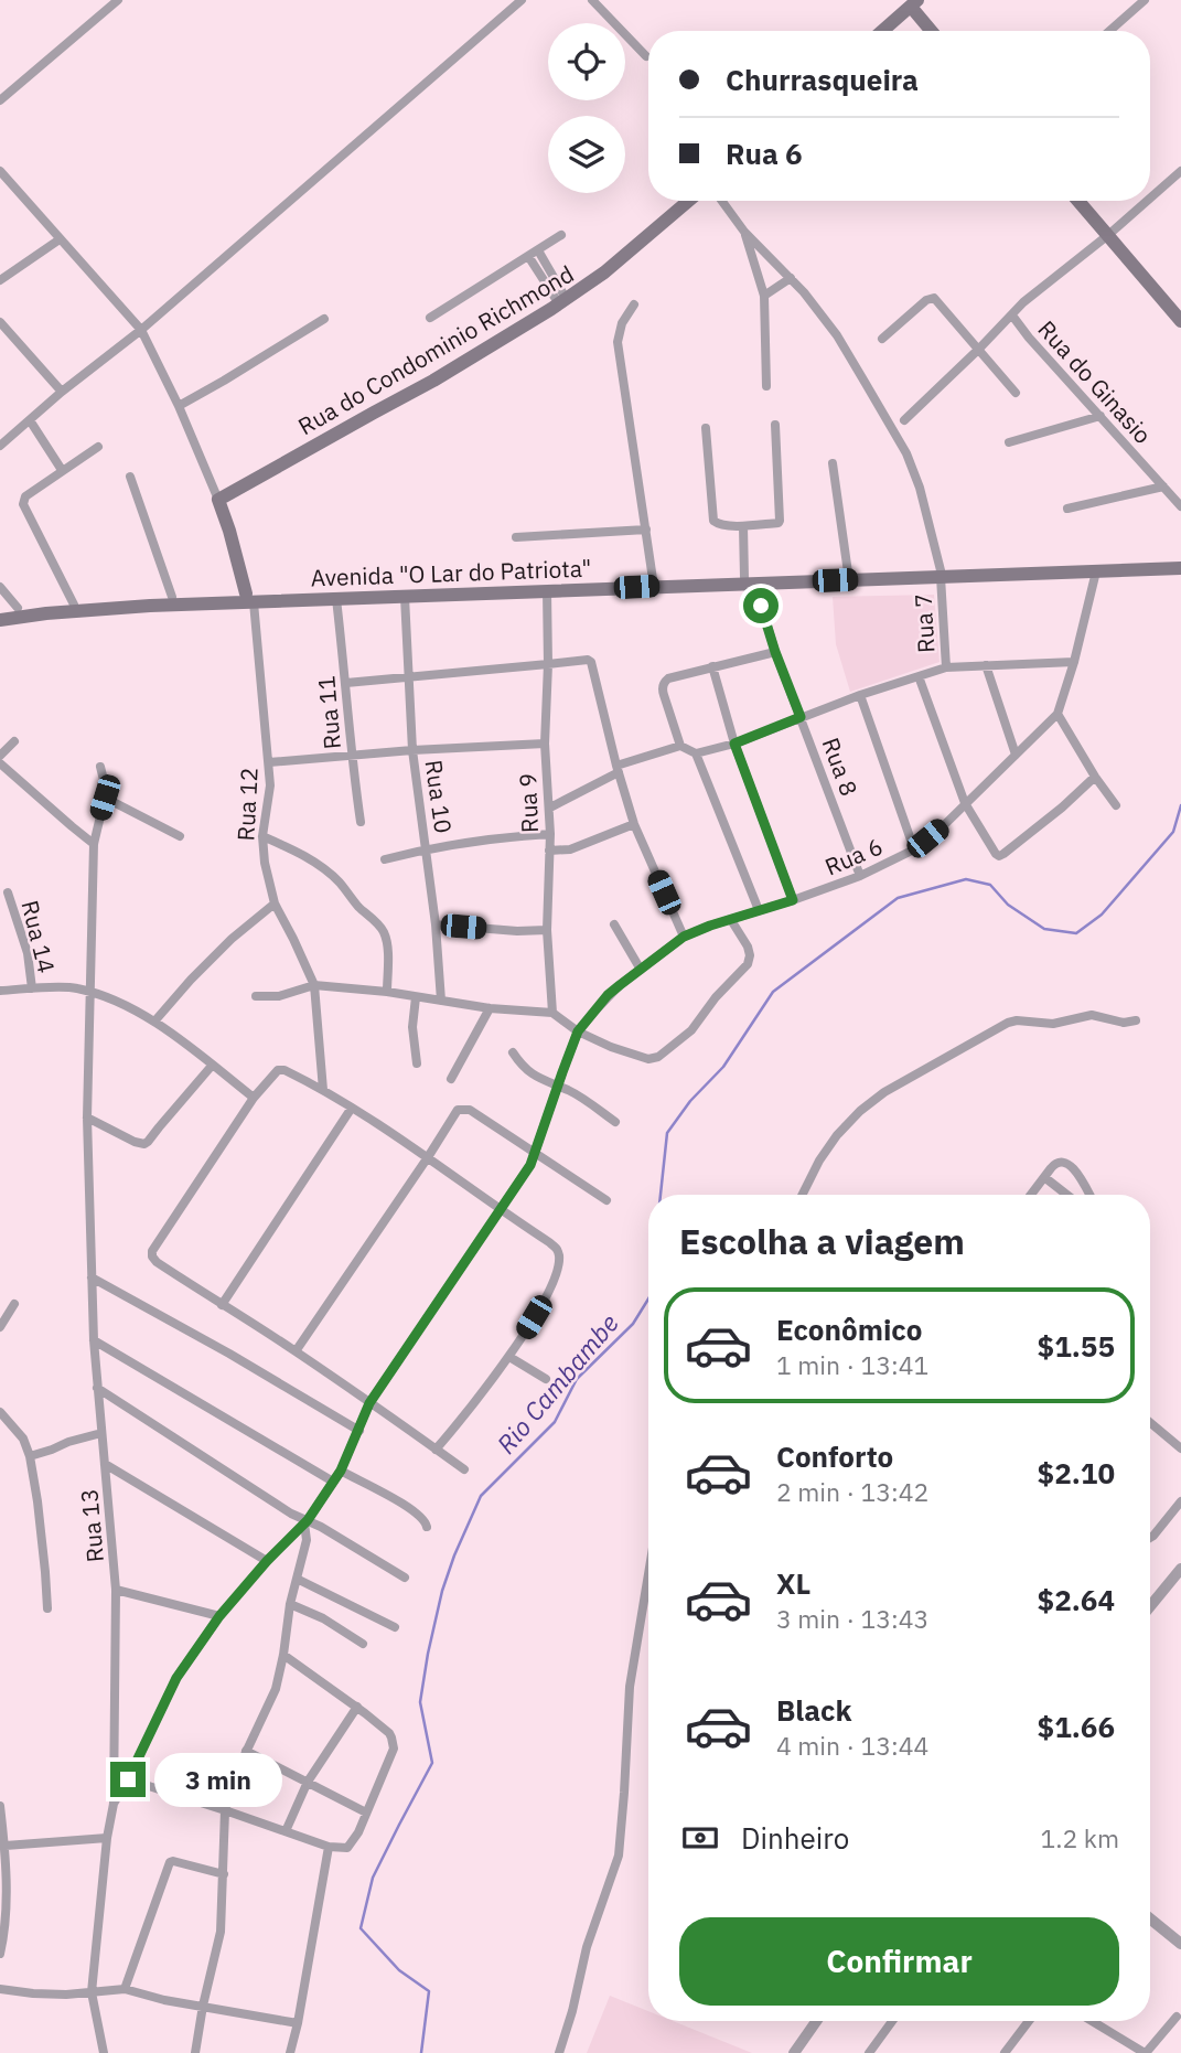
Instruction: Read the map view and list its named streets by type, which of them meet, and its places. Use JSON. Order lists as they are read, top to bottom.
{
  "streets": {
    "main road": ["Rua do Condominio Richmond", "Avenida \"O Lar do Patriota\""],
    "street": [
      "Rua do Ginasio",
      "Rua 7",
      "Rua 11",
      "Rua 8",
      "Rua 10",
      "Rua 9",
      "Rua 12",
      "Rua 6",
      "Rua 14",
      "Rua 13"
    ]
  },
  "crossings": [
    ["Avenida \"O Lar do Patriota\"", "Rua 7"],
    ["Avenida \"O Lar do Patriota\"", "Rua 11"],
    ["Avenida \"O Lar do Patriota\"", "Rua 8"],
    ["Avenida \"O Lar do Patriota\"", "Rua 10"],
    ["Avenida \"O Lar do Patriota\"", "Rua 9"],
    ["Avenida \"O Lar do Patriota\"", "Rua 12"],
    ["Avenida \"O Lar do Patriota\"", "Rua 6"],
    ["Rua 8", "Rua 6"],
    ["Rua 6", "Rua 13"]
  ],
  "water": ["Rio Cambambe"],
  "page": {
    "banner": ["Churrasqueira", "Rua 6"],
    "heading": "Escolha a viagem",
    "list": [
      {
        "name": "Econômico",
        "note": "1 min · 13:41",
        "value": "$1.55"
      },
      {
        "name": "Conforto",
        "note": "2 min · 13:42",
        "value": "$2.10"
      },
      {
        "name": "XL",
        "note": "3 min · 13:43",
        "value": "$2.64"
      },
      {
        "name": "Black",
        "note": "4 min · 13:44",
        "value": "$1.66"
      }
    ],
    "bubble": "3 min",
    "pay": ["Dinheiro", "1.2 km"],
    "buttons": "Confirmar"
  }
}
